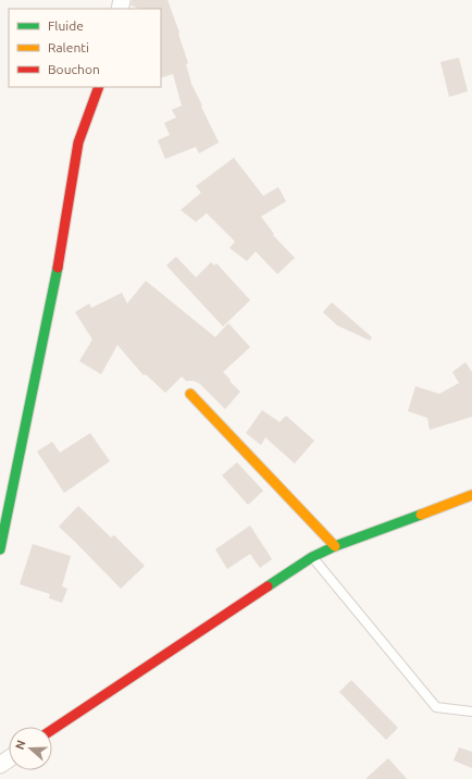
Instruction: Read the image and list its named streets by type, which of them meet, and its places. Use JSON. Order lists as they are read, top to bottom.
{
  "legend": ["Fluide", "Ralenti", "Bouchon"],
  "north": "left"
}
